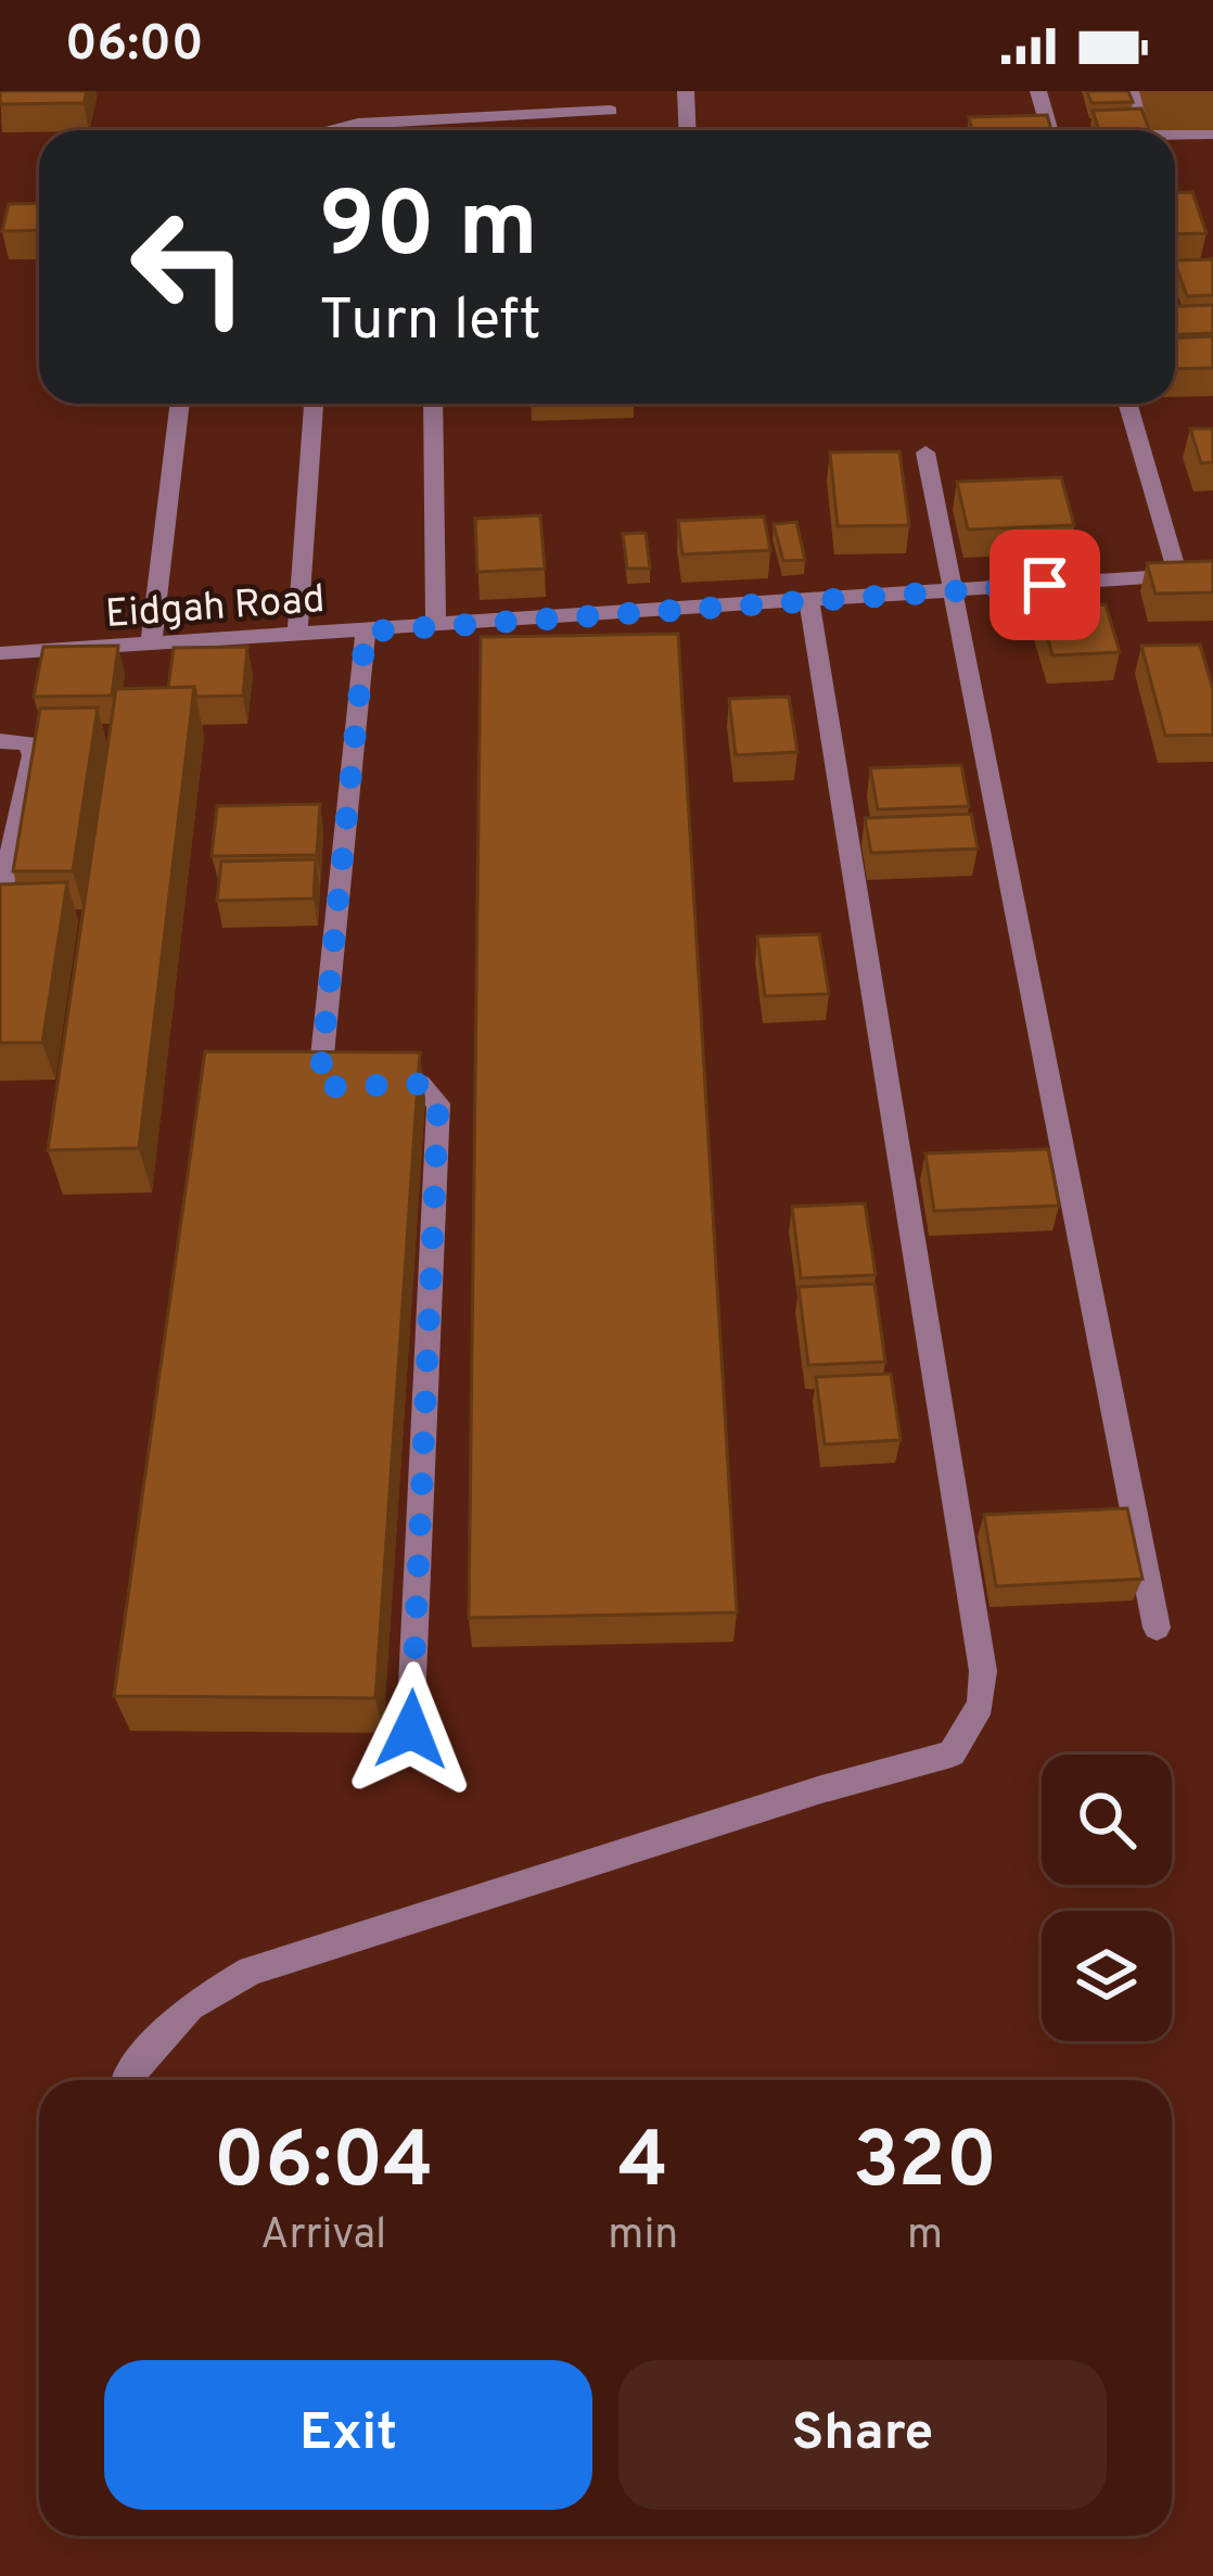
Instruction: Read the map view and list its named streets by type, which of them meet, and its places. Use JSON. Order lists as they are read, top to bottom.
{
  "streets": {
    "street": ["Eidgah Road"]
  },
  "page": {
    "status": "06:00",
    "turn": ["90 m", "Turn left"],
    "eta": [
      "06:04",
      "Arrival",
      "4",
      "min",
      "320",
      "m"
    ],
    "buttons": ["Exit", "Share"]
  }
}
